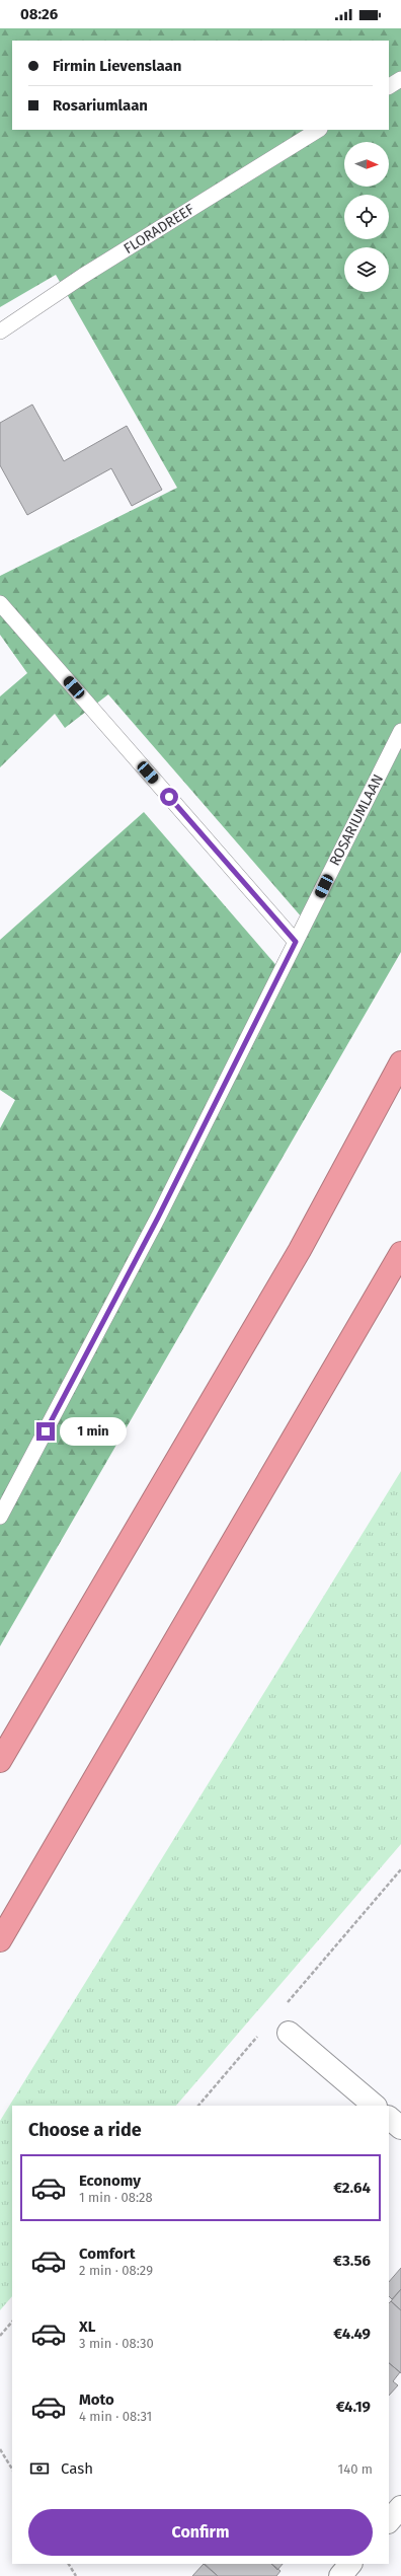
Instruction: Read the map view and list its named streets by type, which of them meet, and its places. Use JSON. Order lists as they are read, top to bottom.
{
  "streets": {
    "lane": ["FLORADREEF", "ROSARIUMLAAN"]
  },
  "north": "right",
  "page": {
    "status": "08:26",
    "banner": ["Firmin Lievenslaan", "Rosariumlaan"],
    "bubble": "1 min",
    "heading": "Choose a ride",
    "list": [
      {
        "name": "Economy",
        "note": "1 min · 08:28",
        "value": "€2.64"
      },
      {
        "name": "Comfort",
        "note": "2 min · 08:29",
        "value": "€3.56"
      },
      {
        "name": "XL",
        "note": "3 min · 08:30",
        "value": "€4.49"
      },
      {
        "name": "Moto",
        "note": "4 min · 08:31",
        "value": "€4.19"
      }
    ],
    "pay": ["Cash", "140 m"],
    "buttons": "Confirm"
  }
}
